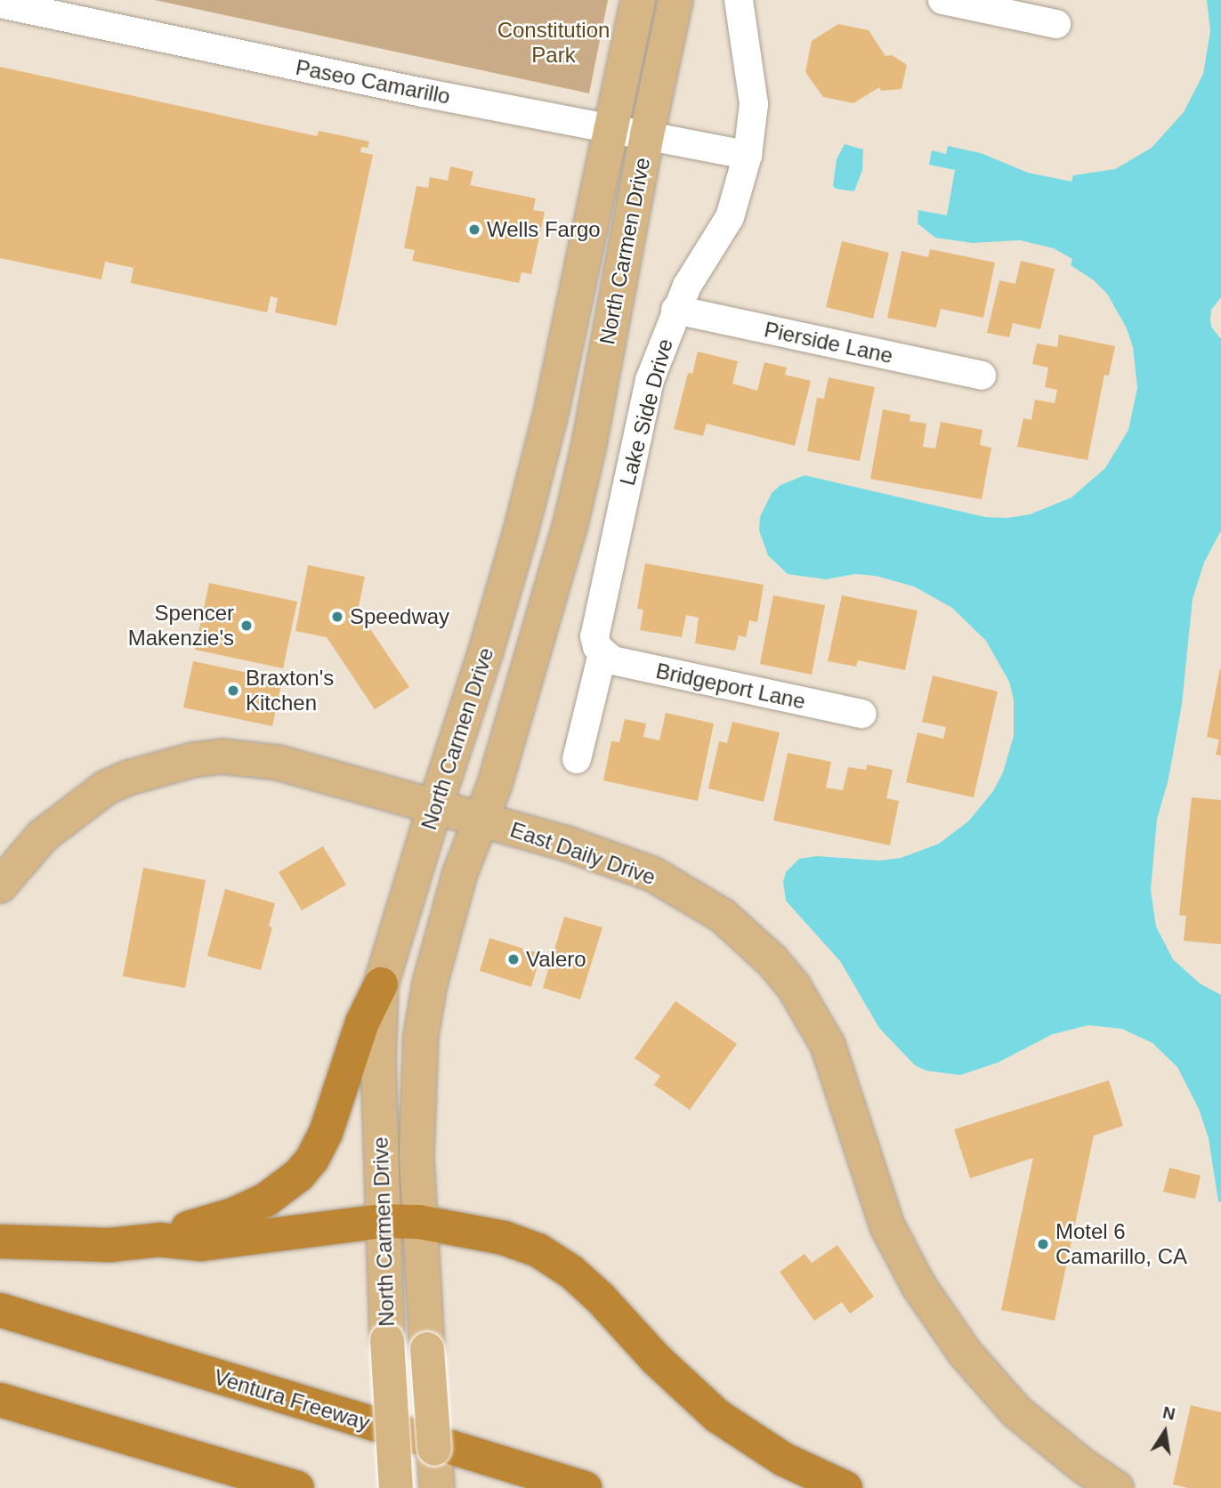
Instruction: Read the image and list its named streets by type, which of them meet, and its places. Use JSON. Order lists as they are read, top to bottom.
{
  "streets": {
    "highway": ["Ventura Freeway"],
    "main road": ["North Carmen Drive", "East Daily Drive"],
    "street": [
      "Paseo Camarillo",
      "Pierside Lane",
      "Lake Side Drive",
      "Bridgeport Lane"
    ]
  },
  "crossings": [
    ["Paseo Camarillo", "North Carmen Drive"],
    ["Paseo Camarillo", "Lake Side Drive"],
    ["North Carmen Drive", "East Daily Drive"],
    ["Pierside Lane", "Lake Side Drive"],
    ["Lake Side Drive", "Bridgeport Lane"]
  ],
  "parks": ["Constitution Park"],
  "places": [
    "Wells Fargo",
    "Speedway",
    "Spencer Makenzie's",
    "Braxton's Kitchen",
    "Valero",
    "Motel 6 Camarillo, CA"
  ],
  "north": "top"
}
